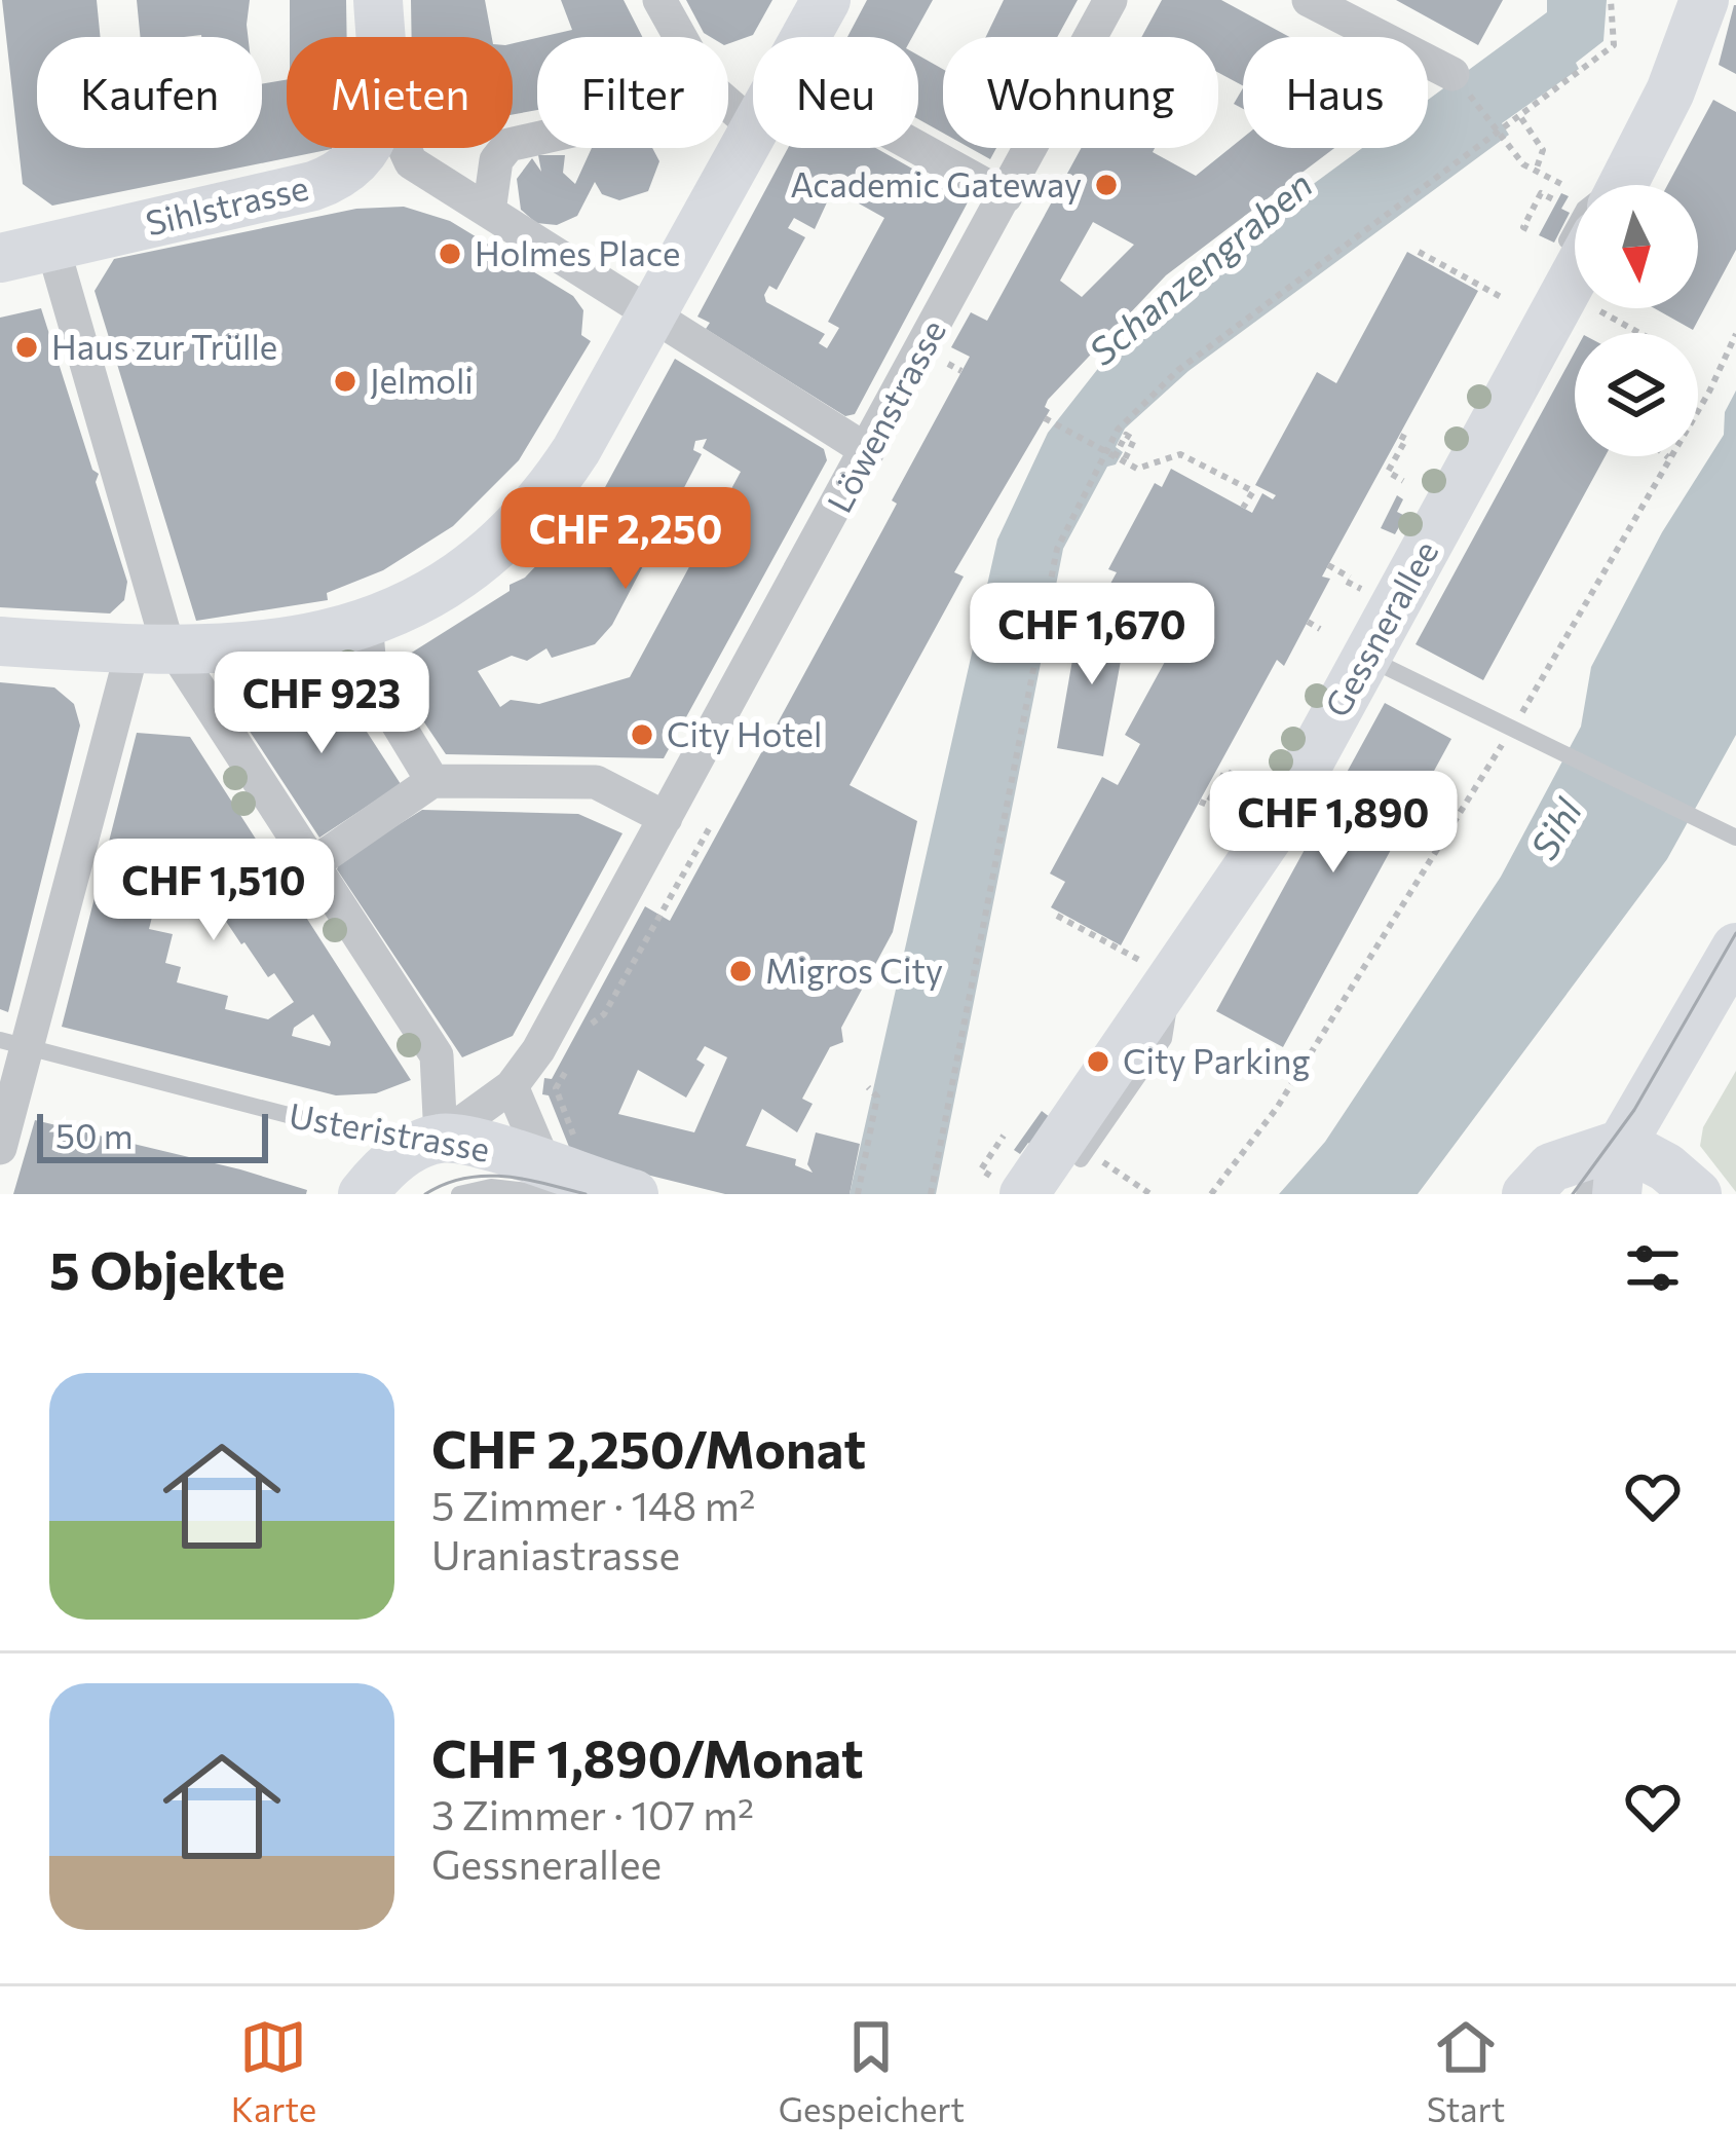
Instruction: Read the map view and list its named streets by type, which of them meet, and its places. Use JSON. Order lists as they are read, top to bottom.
{
  "streets": {
    "street": [
      "Sihlstrasse",
      "Löwenstrasse",
      "Gessnerallee",
      "Usteristrasse"
    ]
  },
  "crossings": [
    ["Löwenstrasse", "Usteristrasse"]
  ],
  "water": ["Schanzengraben", "Sihl"],
  "places": [
    "Academic Gateway",
    "Holmes Place",
    "Haus zur Trülle",
    "Jelmoli",
    "City Hotel",
    "Migros City",
    "City Parking"
  ],
  "scale_bar": "50 m",
  "north": "bottom",
  "page": {
    "chip": [
      "Kaufen",
      "Mieten",
      "Filter",
      "Neu",
      "Wohnung",
      "Haus"
    ],
    "price": [
      "CHF 2,250",
      "CHF 1,670",
      "CHF 923",
      "CHF 1,890",
      "CHF 1,510"
    ],
    "scale": "50 m",
    "heading": "5 Objekte",
    "list": [
      {
        "name": "CHF 2,250/Monat",
        "note": "5 Zimmer · 148 m² · Uraniastrasse"
      },
      {
        "name": "CHF 1,890/Monat",
        "note": "3 Zimmer · 107 m² · Gessnerallee"
      }
    ],
    "tabs": ["Karte", "Gespeichert", "Start"]
  }
}
